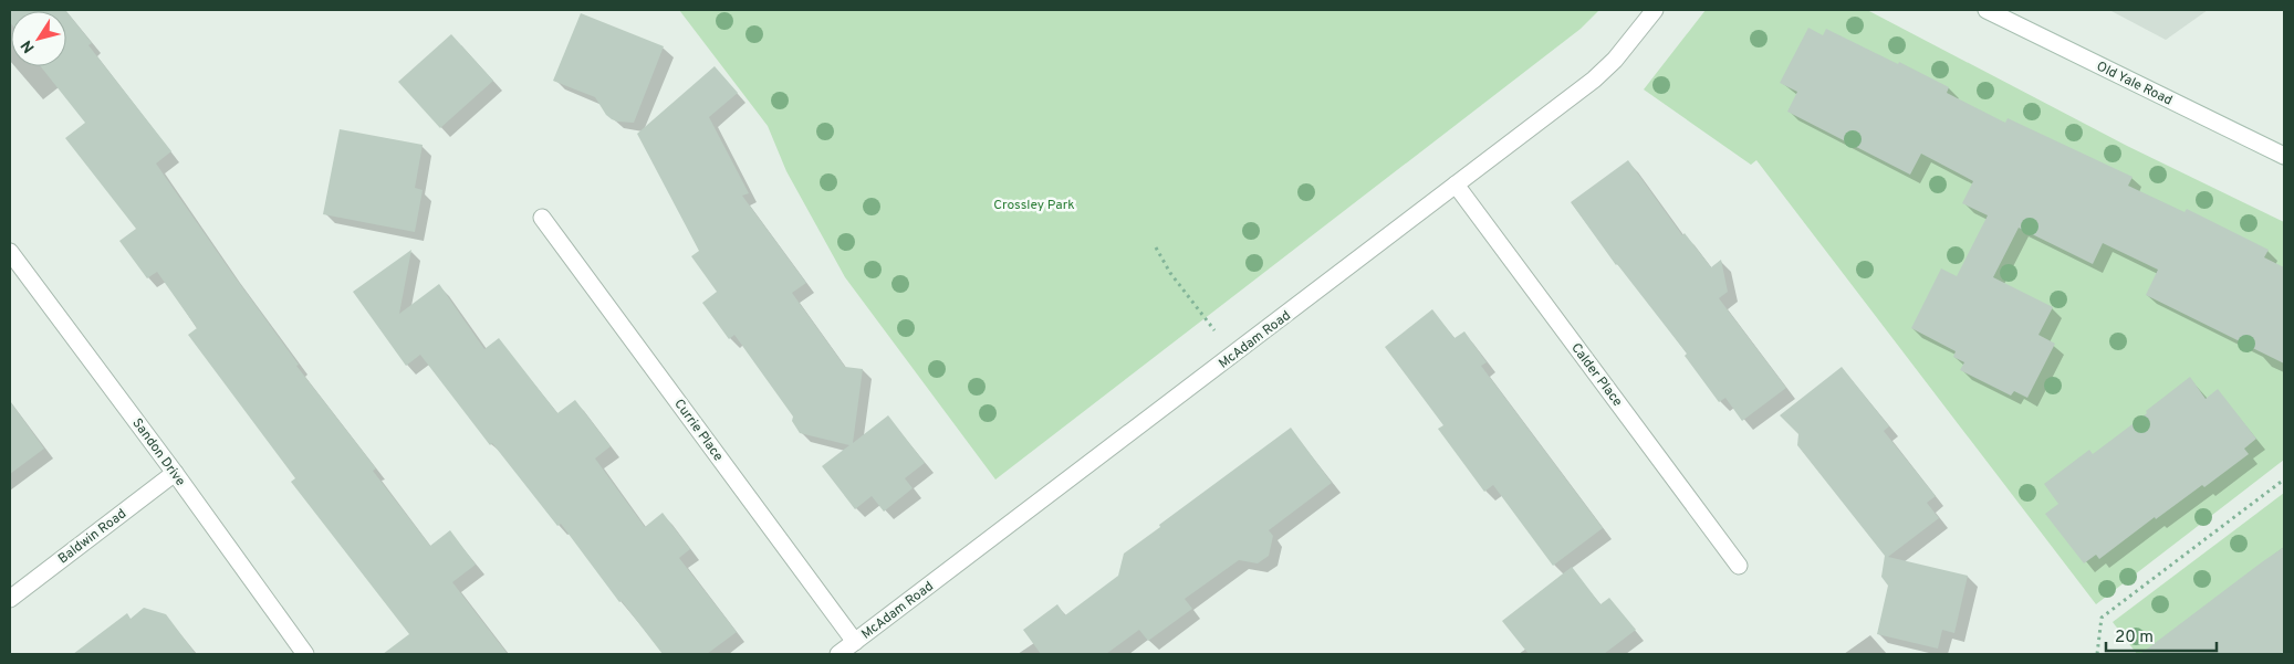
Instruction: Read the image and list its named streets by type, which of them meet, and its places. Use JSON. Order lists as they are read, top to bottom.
{
  "streets": {
    "street": [
      "Old Yale Road",
      "McAdam Road",
      "Calder Place",
      "Currie Place",
      "Sandon Drive",
      "Baldwin Road"
    ]
  },
  "crossings": [
    ["McAdam Road", "Calder Place"],
    ["McAdam Road", "Currie Place"],
    ["Sandon Drive", "Baldwin Road"]
  ],
  "parks": ["Crossley Park"],
  "scale_bar": "20 m",
  "north": "bottom left"
}
